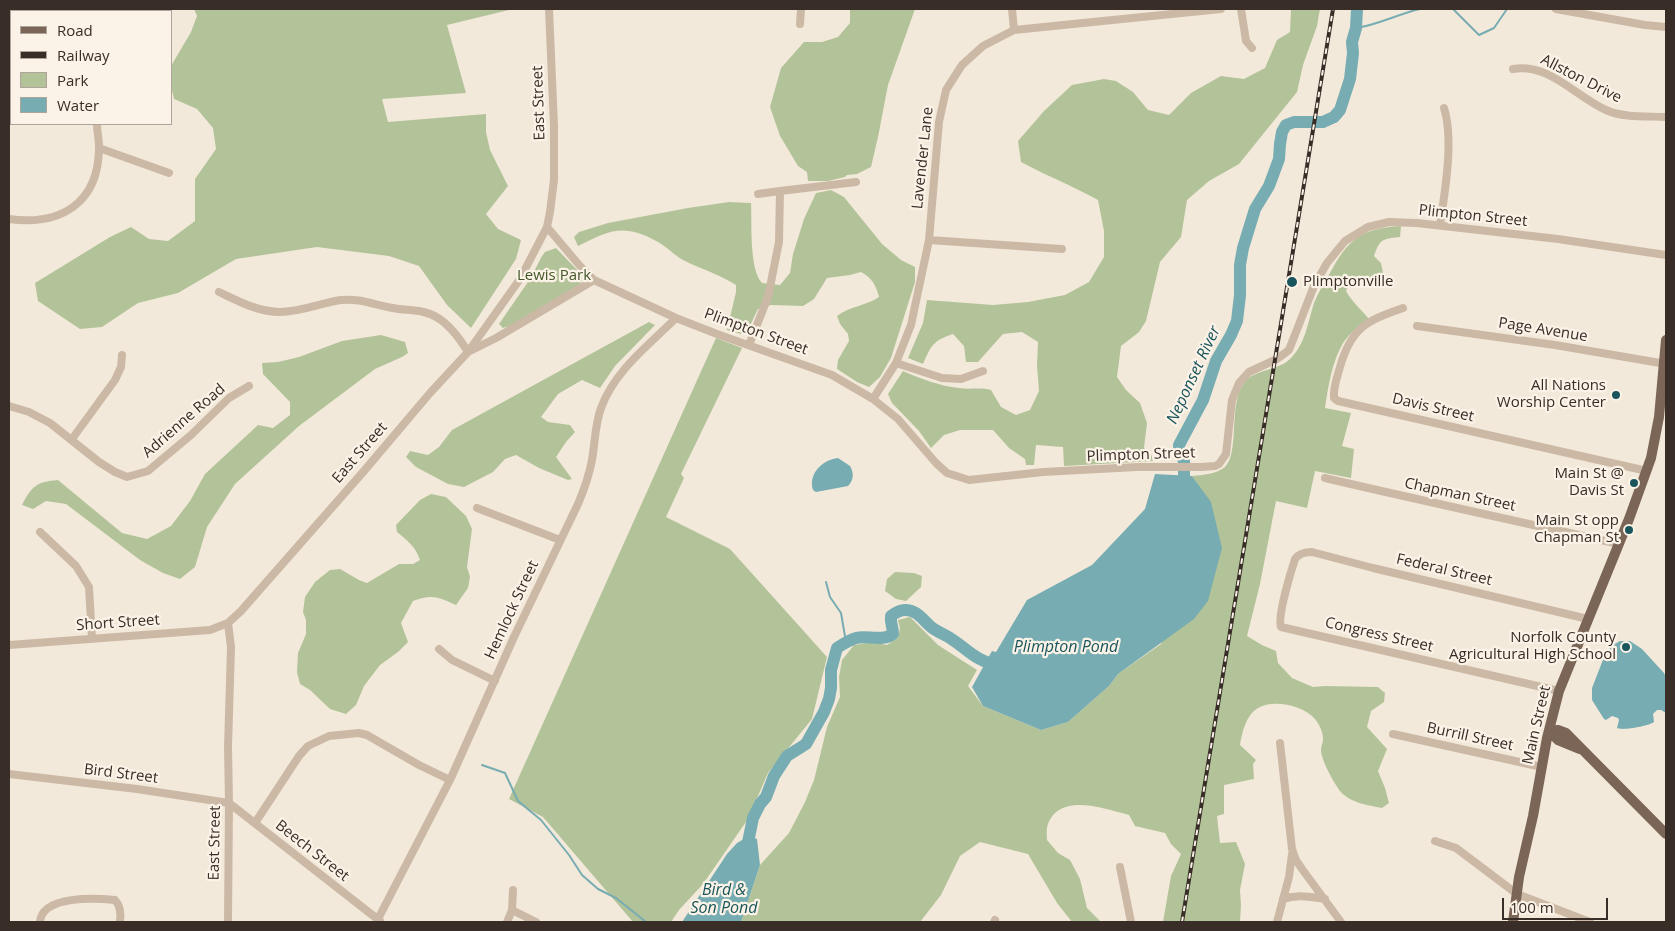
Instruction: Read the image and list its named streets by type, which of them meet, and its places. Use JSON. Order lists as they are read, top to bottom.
{
  "streets": {
    "main road": ["Main Street"],
    "street": [
      "Allston Drive",
      "East Street",
      "Lavender Lane",
      "Plimpton Street",
      "Page Avenue",
      "Davis Street",
      "Adrienne Road",
      "Chapman Street",
      "Federal Street",
      "Hemlock Street",
      "Short Street",
      "Congress Street",
      "Burrill Street",
      "Bird Street",
      "Beech Street"
    ]
  },
  "crossings": [
    ["East Street", "Plimpton Street"],
    ["East Street", "Short Street"],
    ["East Street", "Bird Street"],
    ["East Street", "Beech Street"],
    ["Lavender Lane", "Plimpton Street"],
    ["Plimpton Street", "Hemlock Street"],
    ["Page Avenue", "Main Street"],
    ["Davis Street", "Main Street"],
    ["Chapman Street", "Main Street"],
    ["Federal Street", "Congress Street"],
    ["Federal Street", "Main Street"],
    ["Hemlock Street", "Beech Street"],
    ["Congress Street", "Main Street"],
    ["Main Street", "Burrill Street"],
    ["Bird Street", "Beech Street"]
  ],
  "water": ["Neponset River", "Plimpton Pond", "Bird & Son Pond"],
  "parks": ["Lewis Park"],
  "places": [
    "Plimptonville",
    "All Nations Worship Center",
    "Main St @ Davis St",
    "Main St opp Chapman St",
    "Norfolk County Agricultural High School"
  ],
  "legend": [
    "Road",
    "Railway",
    "Park",
    "Water"
  ],
  "scale_bar": "100 m"
}
